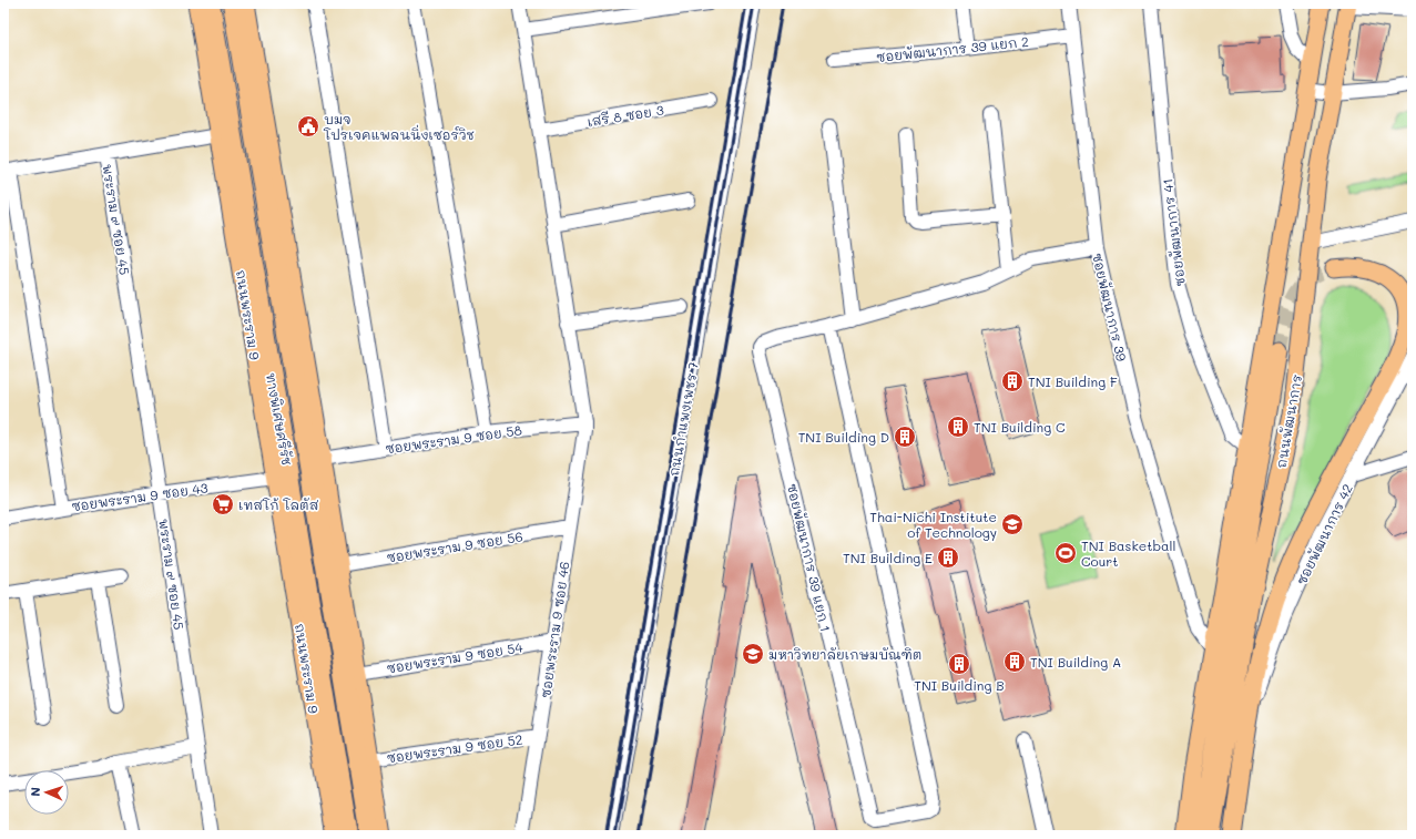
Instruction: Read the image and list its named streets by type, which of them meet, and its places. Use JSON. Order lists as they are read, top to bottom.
{
  "streets": {
    "highway": ["ทางพิเศษศรีรัช"],
    "main road": ["ถนนพระราม 9", "ถนนพัฒนาการ"],
    "street": [
      "ซอยพัฒนาการ 39 แยก 2",
      "เสรี 8 ซอย 3",
      "พระราม ๙ ซอย 45",
      "ซอยพัฒนาการ 41",
      "ซอยพัฒนาการ 39",
      "ถนนกำแพงเพชร 7",
      "ซอยพระราม 9 ซอย 58",
      "ซอยพระราม 9 ซอย 43",
      "ซอยพัฒนาการ 42",
      "ซอยพระราม 9 ซอย 56",
      "ซอยพัฒนาการ 39 แยก 1",
      "ซอยพระราม 9 ซอย 46",
      "ซอยพระราม 9 ซอย 54",
      "ซอยพระราม 9 ซอย 52"
    ]
  },
  "crossings": [
    ["ซอยพัฒนาการ 39 แยก 2", "ซอยพัฒนาการ 39"],
    ["เสรี 8 ซอย 3", "ซอยพระราม 9 ซอย 46"],
    ["พระราม ๙ ซอย 45", "ซอยพระราม 9 ซอย 43"],
    ["ซอยพัฒนาการ 39", "ซอยพัฒนาการ 39 แยก 1"],
    ["ถนนพระราม 9", "ซอยพระราม 9 ซอย 43"],
    ["ซอยพระราม 9 ซอย 58", "ซอยพระราม 9 ซอย 46"],
    ["ซอยพระราม 9 ซอย 56", "ซอยพระราม 9 ซอย 46"],
    ["ซอยพระราม 9 ซอย 46", "ซอยพระราม 9 ซอย 54"],
    ["ซอยพระราม 9 ซอย 46", "ซอยพระราม 9 ซอย 52"]
  ],
  "places": {
    "public building": ["บมจ โปรเจคแพลนนิ่งเซอร์วิช"],
    "building": [
      "TNI Building F",
      "TNI Building C",
      "TNI Building D",
      "TNI Building E",
      "TNI Building A",
      "TNI Building B"
    ],
    "supermarket": ["เทสโก้ โลตัส"],
    "school or university": ["Thai-Nichi Institute of Technology", "มหาวิทยาลัยเกษมบัณฑิต"],
    "sports": ["TNI Basketball Court"]
  },
  "north": "left"
}
